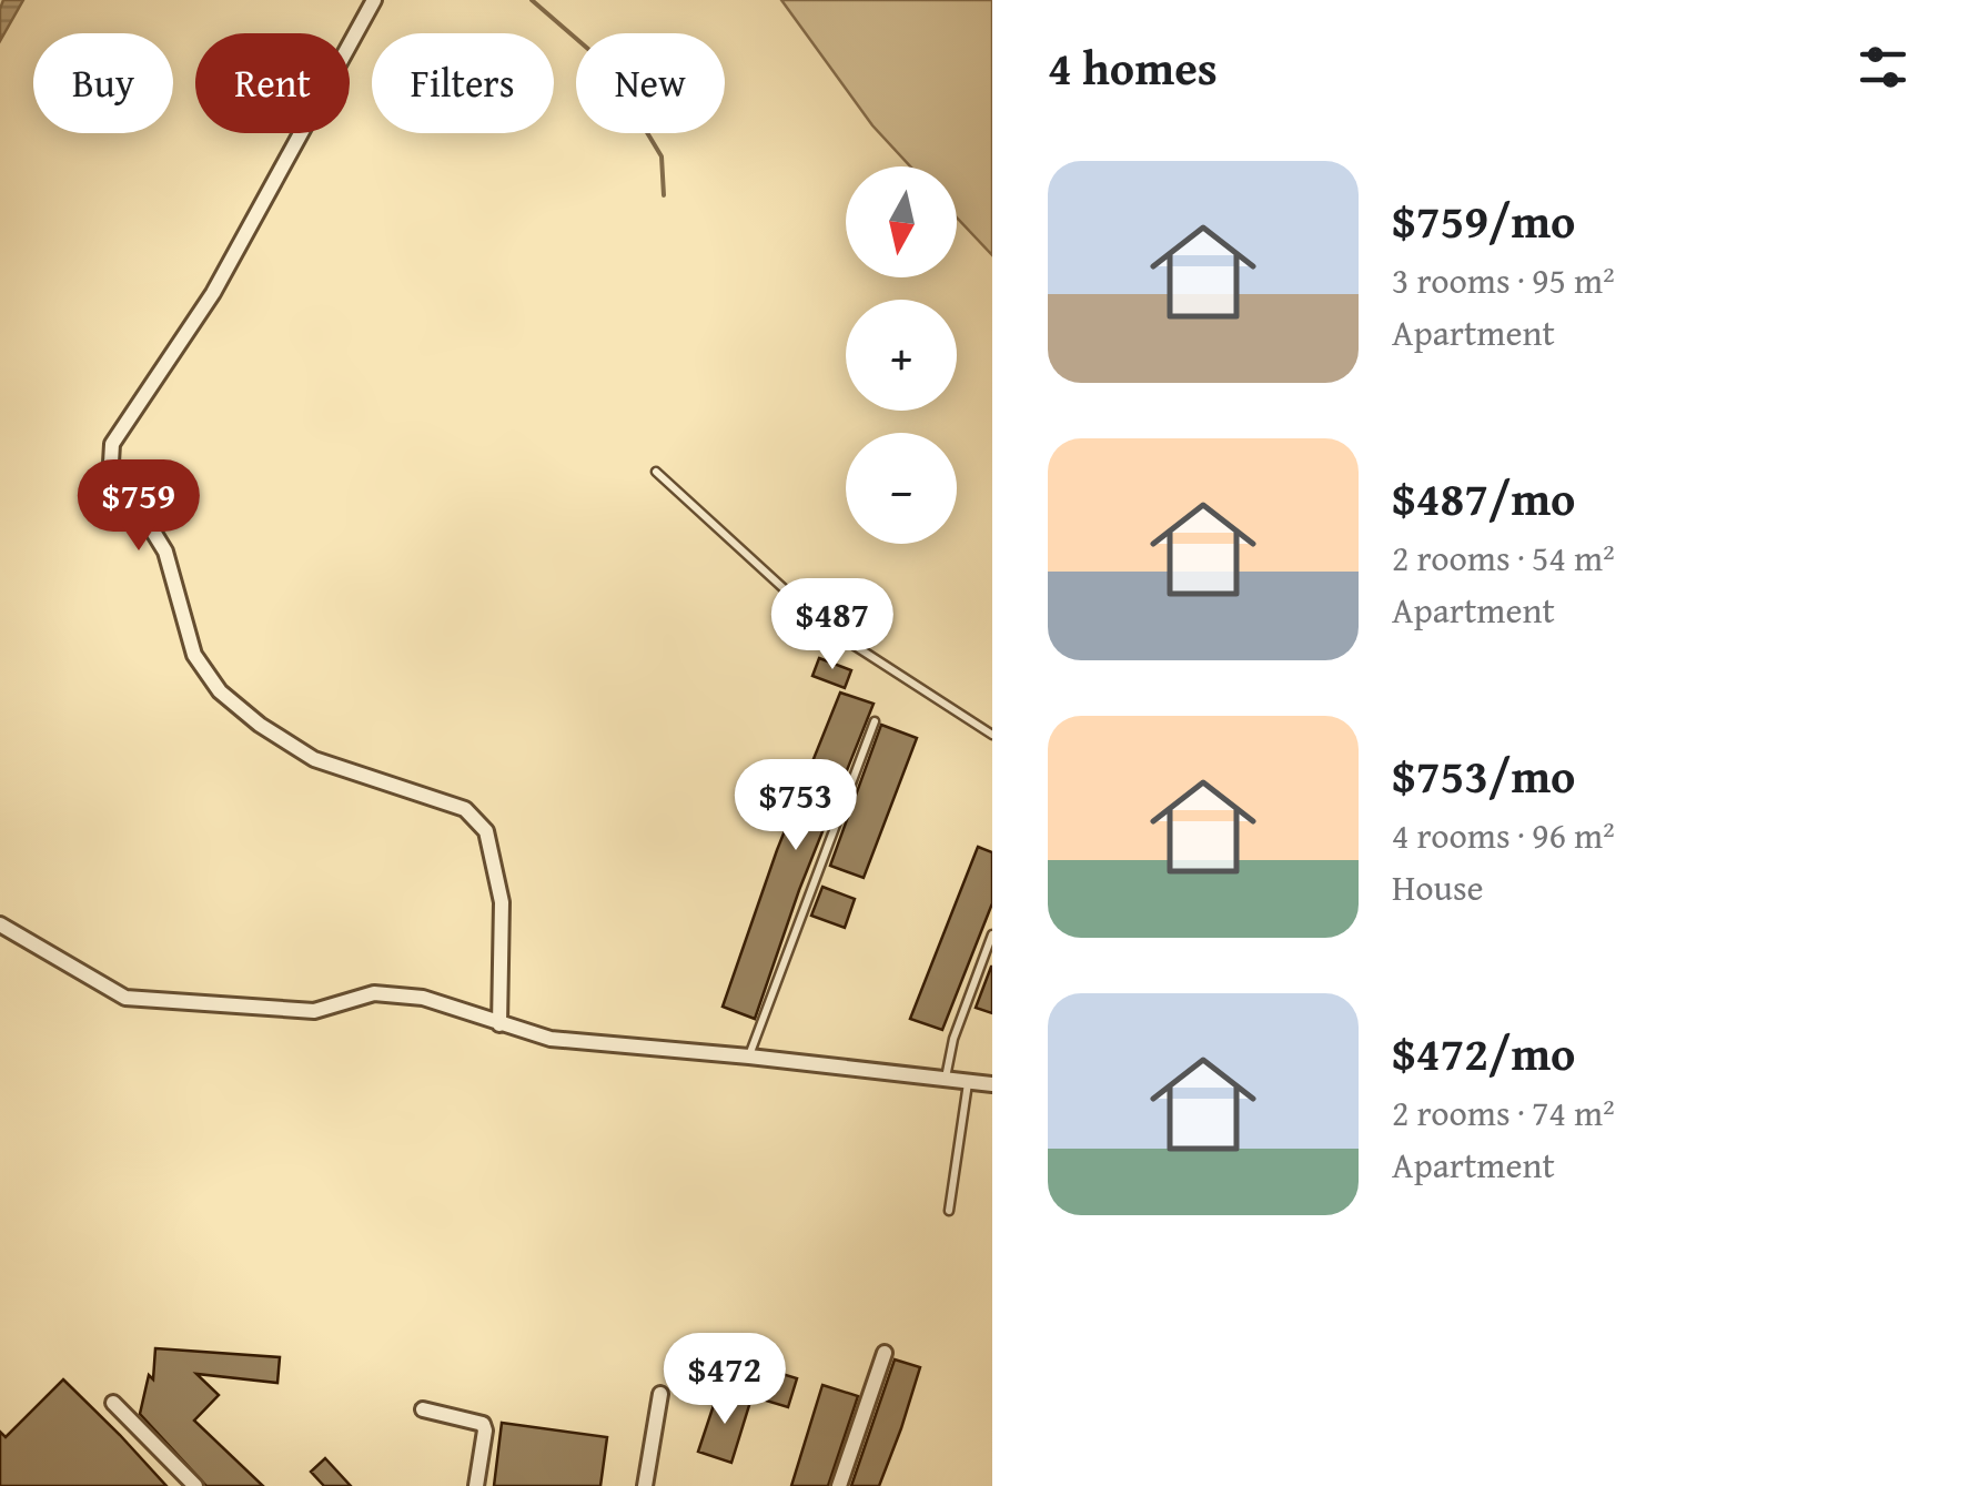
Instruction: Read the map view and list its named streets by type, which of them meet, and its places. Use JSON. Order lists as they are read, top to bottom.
{
  "north": "bottom",
  "page": {
    "heading": "4 homes",
    "chip": [
      "Buy",
      "Rent",
      "Filters",
      "New"
    ],
    "list": [
      {
        "name": "$759/mo",
        "note": "3 rooms · 95 m² · Apartment"
      },
      {
        "name": "$487/mo",
        "note": "2 rooms · 54 m² · Apartment"
      },
      {
        "name": "$753/mo",
        "note": "4 rooms · 96 m² · House"
      },
      {
        "name": "$472/mo",
        "note": "2 rooms · 74 m² · Apartment"
      }
    ],
    "map_buttons": ["+", "−"],
    "price": [
      "$759",
      "$487",
      "$753",
      "$472"
    ]
  }
}
